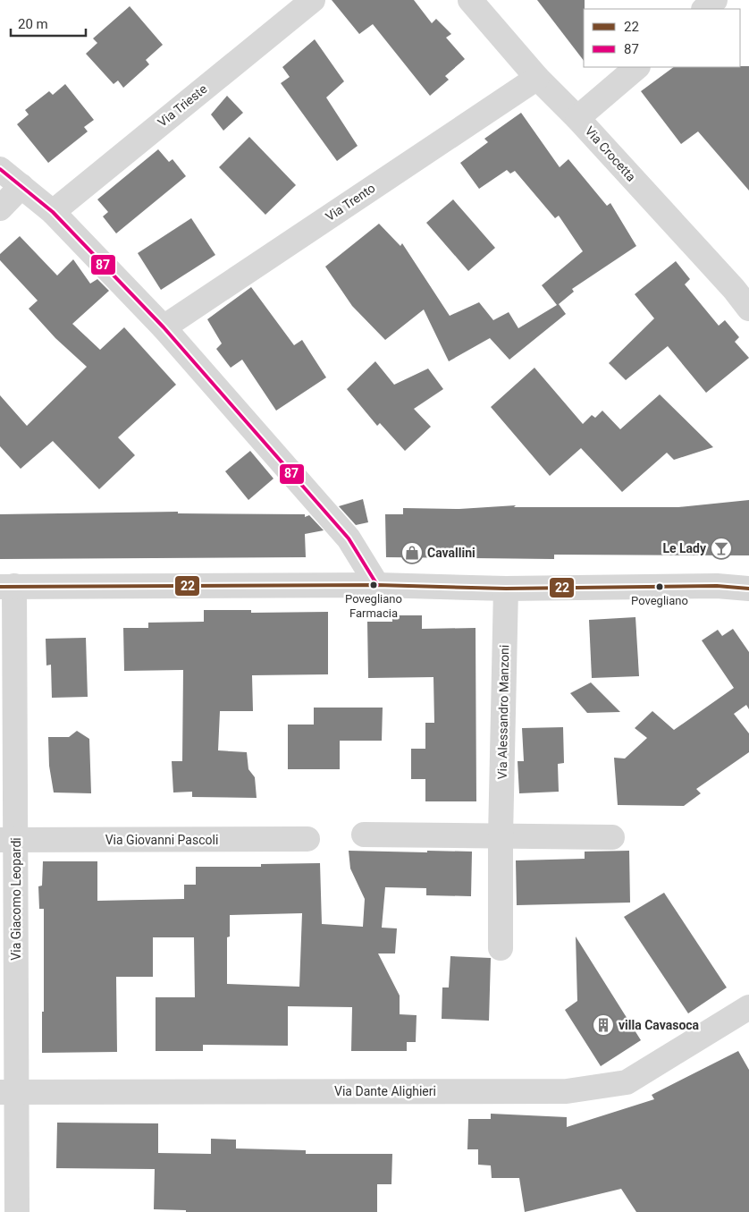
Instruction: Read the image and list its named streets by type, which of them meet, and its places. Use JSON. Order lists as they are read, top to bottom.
{
  "streets": {
    "street": [
      "Via Trieste",
      "Via Crocetta",
      "Via Trento",
      "Via Alessandro Manzoni",
      "Via Giovanni Pascoli",
      "Via Giacomo Leopardi",
      "Via Dante Alighieri"
    ]
  },
  "crossings": [
    ["Via Crocetta", "Via Trento"],
    ["Via Giovanni Pascoli", "Via Giacomo Leopardi"],
    ["Via Giacomo Leopardi", "Via Dante Alighieri"]
  ],
  "places": {
    "bar": ["Le Lady"],
    "shop": ["Cavallini"],
    "other": ["Povegliano Farmacia", "Povegliano"],
    "building": ["villa Cavasoca"]
  },
  "lines": ["transit line 87", "transit line 22"],
  "legend": ["22", "87"],
  "scale_bar": "20 m"
}
